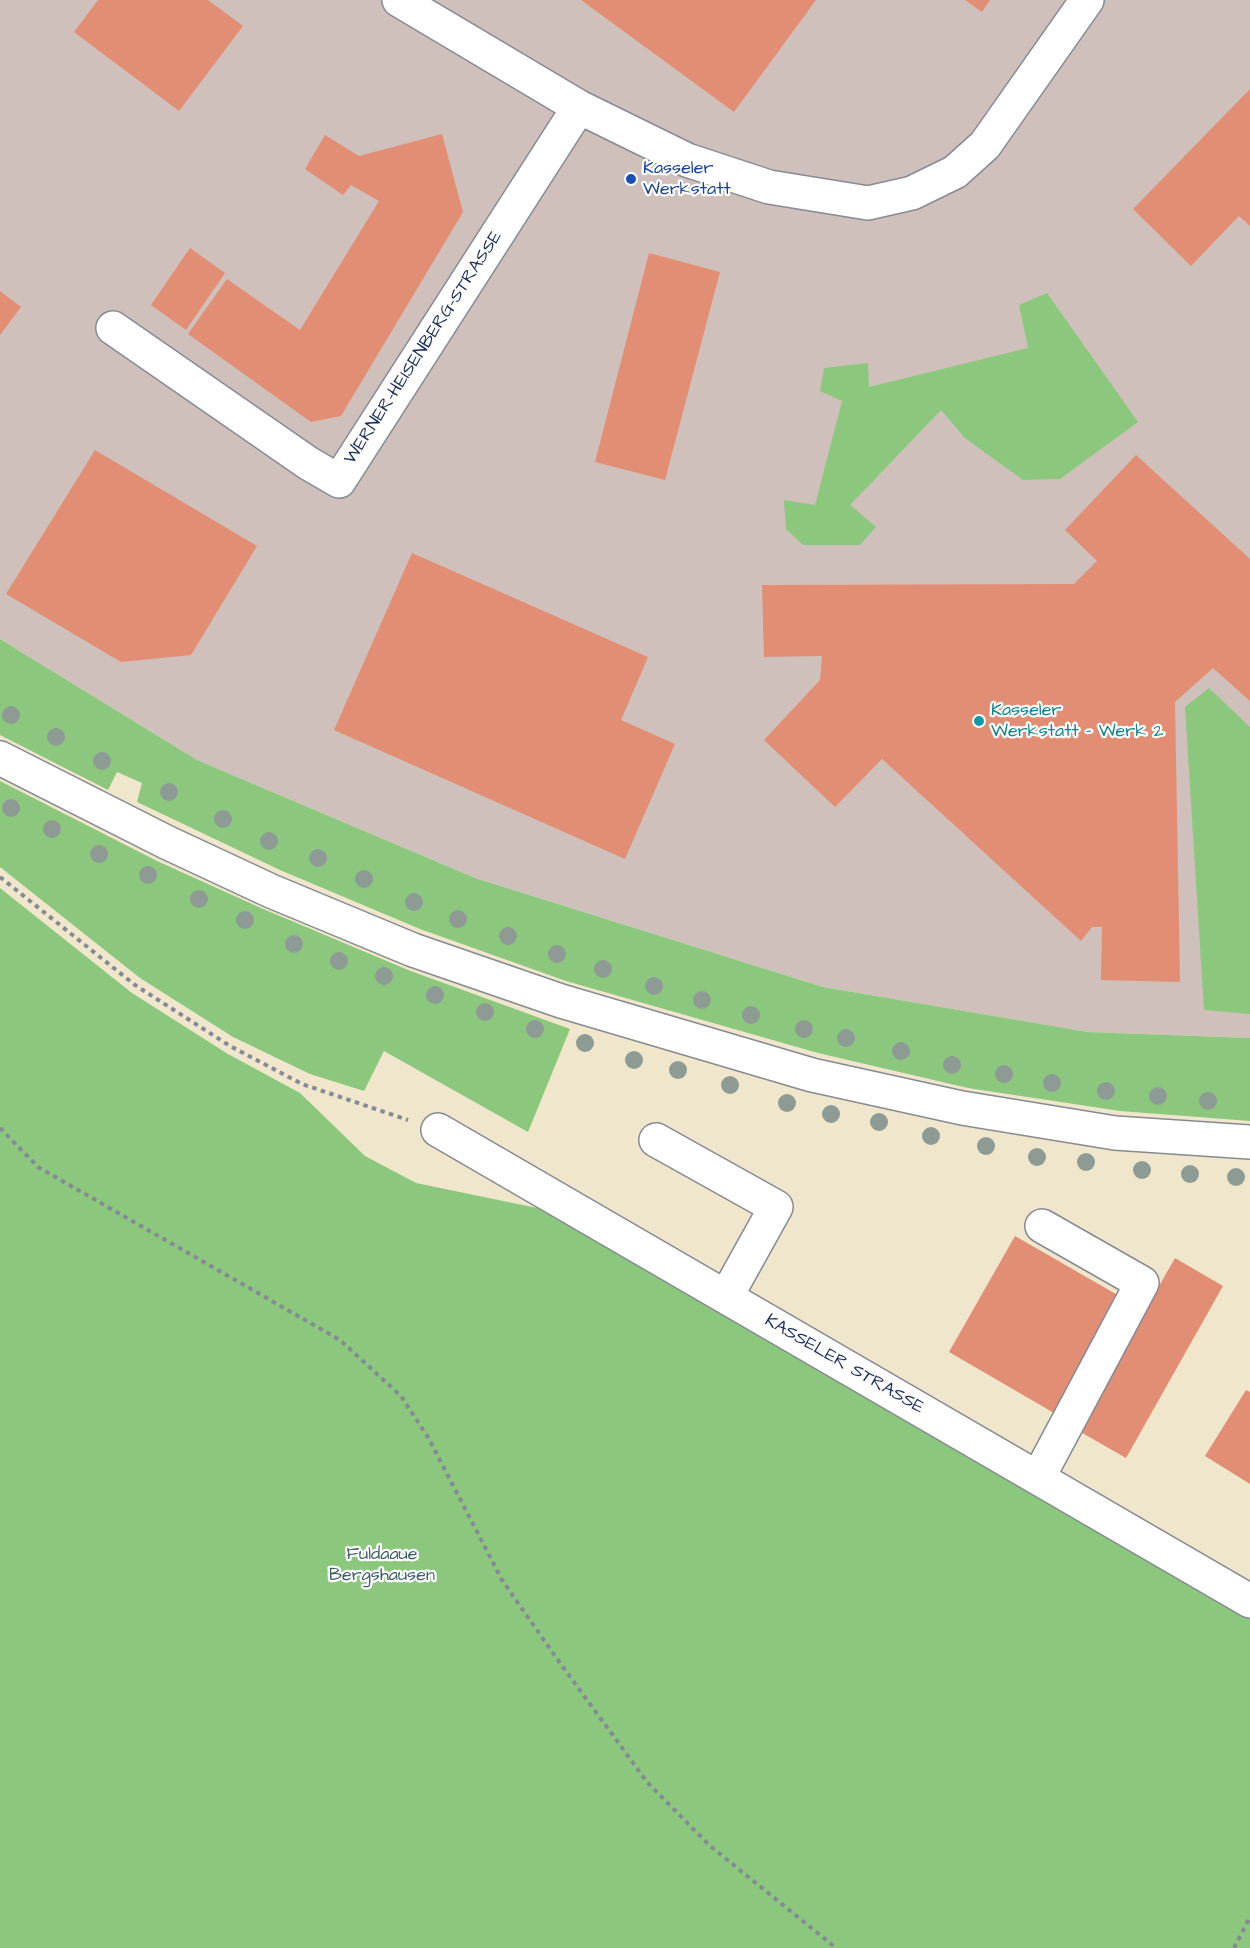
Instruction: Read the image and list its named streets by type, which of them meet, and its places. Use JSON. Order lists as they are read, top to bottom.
{
  "streets": {
    "street": ["WERNER-HEISENBERG-STRASSE", "KASSELER STRASSE"]
  },
  "parks": ["Fuldaaue Bergshausen"],
  "places": ["Kasseler Werkstatt", "Kasseler Werkstatt - Werk 2"]
}
